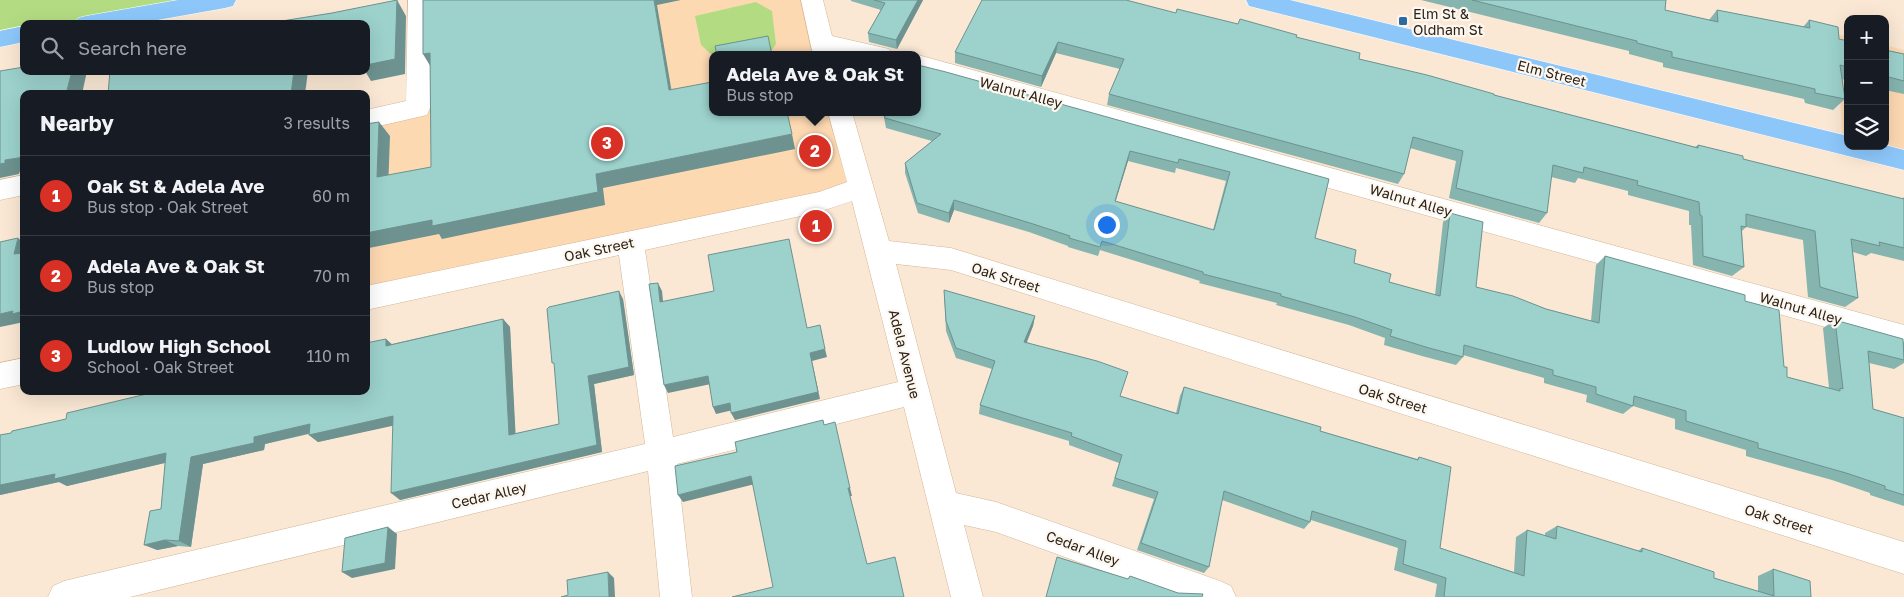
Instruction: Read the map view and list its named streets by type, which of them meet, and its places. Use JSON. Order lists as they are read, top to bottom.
{
  "streets": {
    "main road": ["Elm Street"],
    "street": [
      "Walnut Alley",
      "Oak Street",
      "Adela Avenue",
      "Cedar Alley"
    ]
  },
  "crossings": [
    ["Oak Street", "Adela Avenue"],
    ["Adela Avenue", "Cedar Alley"]
  ],
  "places": {
    "transit": ["Elm St & Oldham St"]
  },
  "page": {
    "map_buttons": ["+", "−"],
    "search": "Search here",
    "popup": ["Adela Ave & Oak St", "Bus stop"],
    "heading": ["Nearby", "3 results"],
    "pins": ["3", "2", "1"],
    "list": [
      {
        "mark": "1",
        "name": "Oak St & Adela Ave",
        "note": "Bus stop · Oak Street",
        "value": "60 m"
      },
      {
        "mark": "2",
        "name": "Adela Ave & Oak St",
        "note": "Bus stop",
        "value": "70 m"
      },
      {
        "mark": "3",
        "name": "Ludlow High School",
        "note": "School · Oak Street",
        "value": "110 m"
      }
    ]
  }
}
